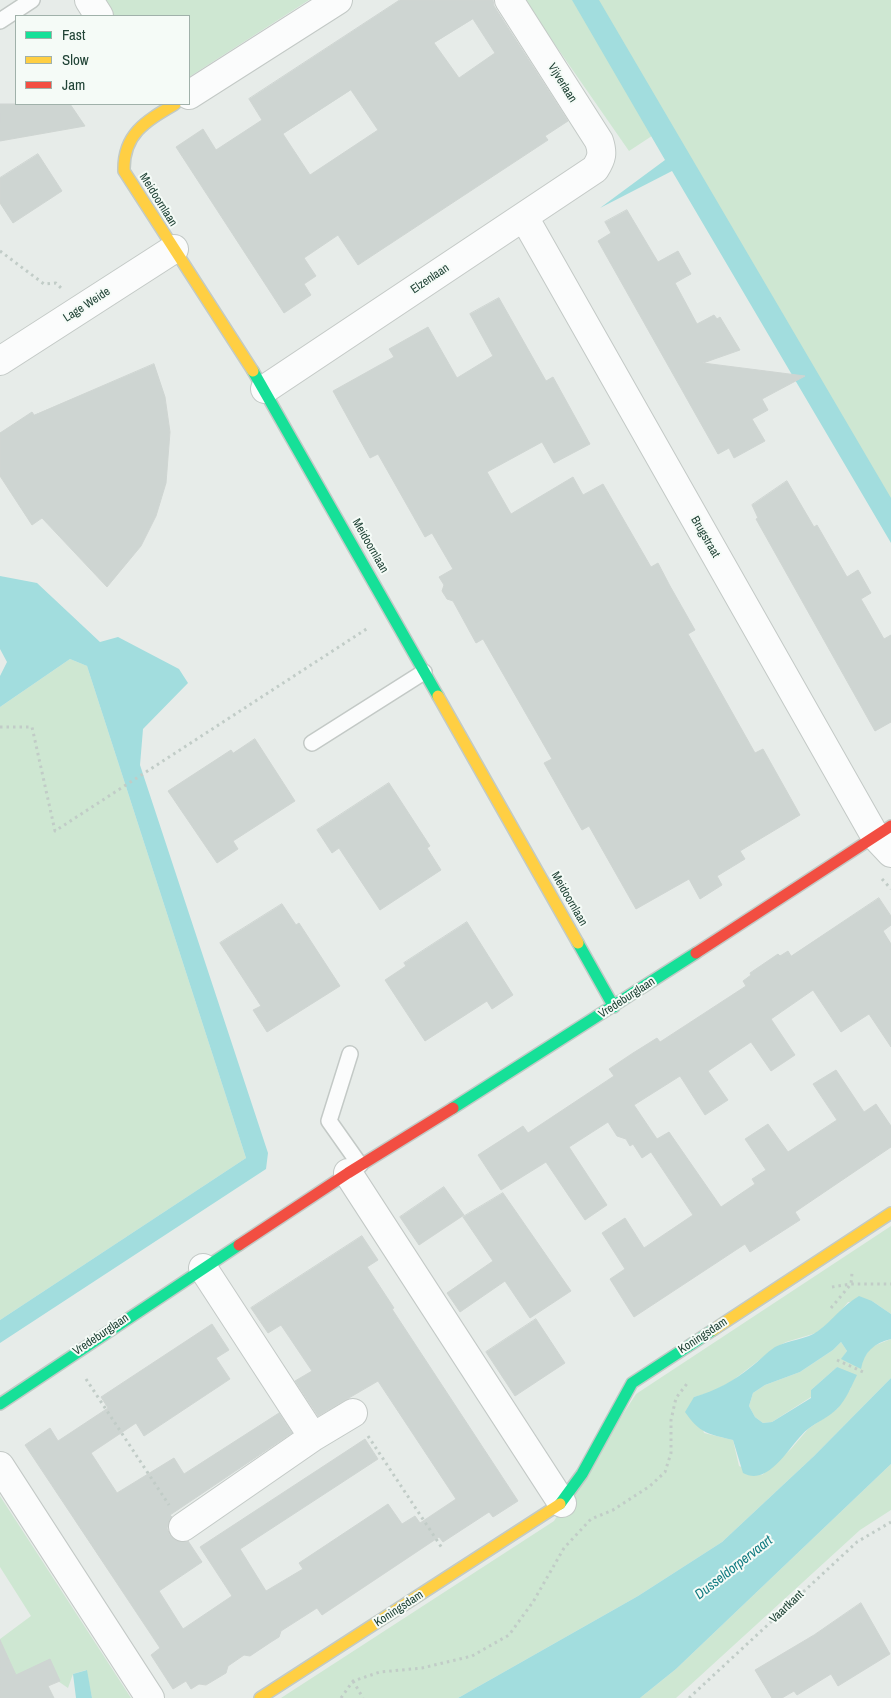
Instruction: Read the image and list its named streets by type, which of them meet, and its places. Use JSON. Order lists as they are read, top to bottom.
{
  "streets": {
    "street": [
      "Vijverlaan",
      "Meidoornlaan",
      "Elzenlaan",
      "Lage Weide",
      "Brugstraat",
      "Vredeburglaan",
      "Koningsdam"
    ],
    "path": ["Vaartkant"]
  },
  "crossings": [
    ["Vijverlaan", "Elzenlaan"],
    ["Meidoornlaan", "Elzenlaan"],
    ["Meidoornlaan", "Lage Weide"],
    ["Meidoornlaan", "Vredeburglaan"],
    ["Elzenlaan", "Brugstraat"],
    ["Brugstraat", "Vredeburglaan"]
  ],
  "water": ["Dusseldorpervaart"],
  "legend": ["Fast", "Slow", "Jam"]
}
